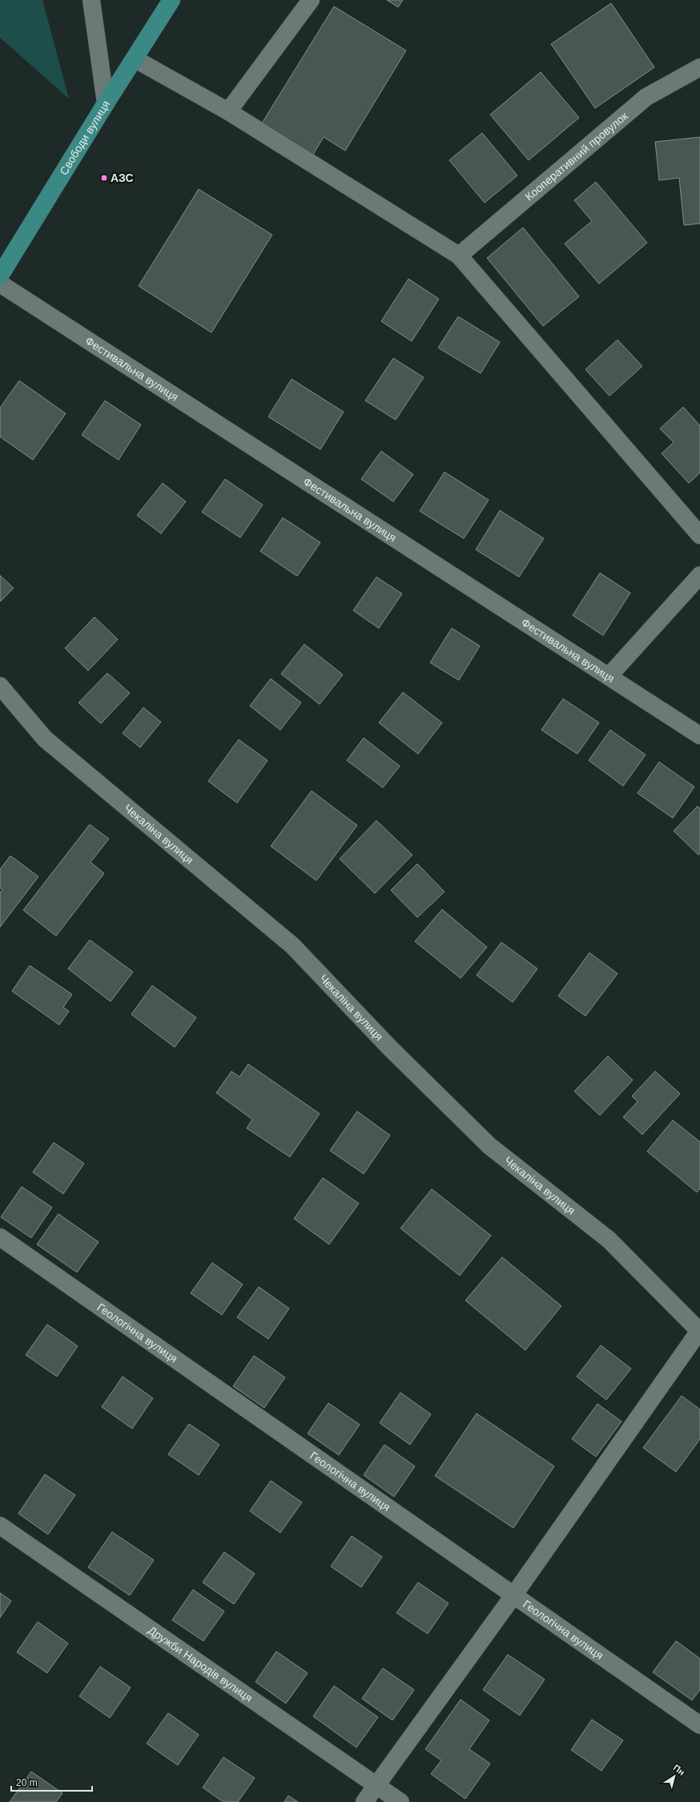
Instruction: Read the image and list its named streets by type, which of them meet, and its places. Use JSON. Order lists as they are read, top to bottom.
{
  "streets": {
    "main road": ["Свободи вулиця"],
    "street": [
      "Кооперативний провулок",
      "Фестивальна вулиця",
      "Чекаліна вулиця",
      "Геологічна вулиця",
      "Дружби Народів вулиця"
    ]
  },
  "places": {
    "transit": ["АЗС"]
  },
  "scale_bar": "20 m",
  "north": "top right"
}
